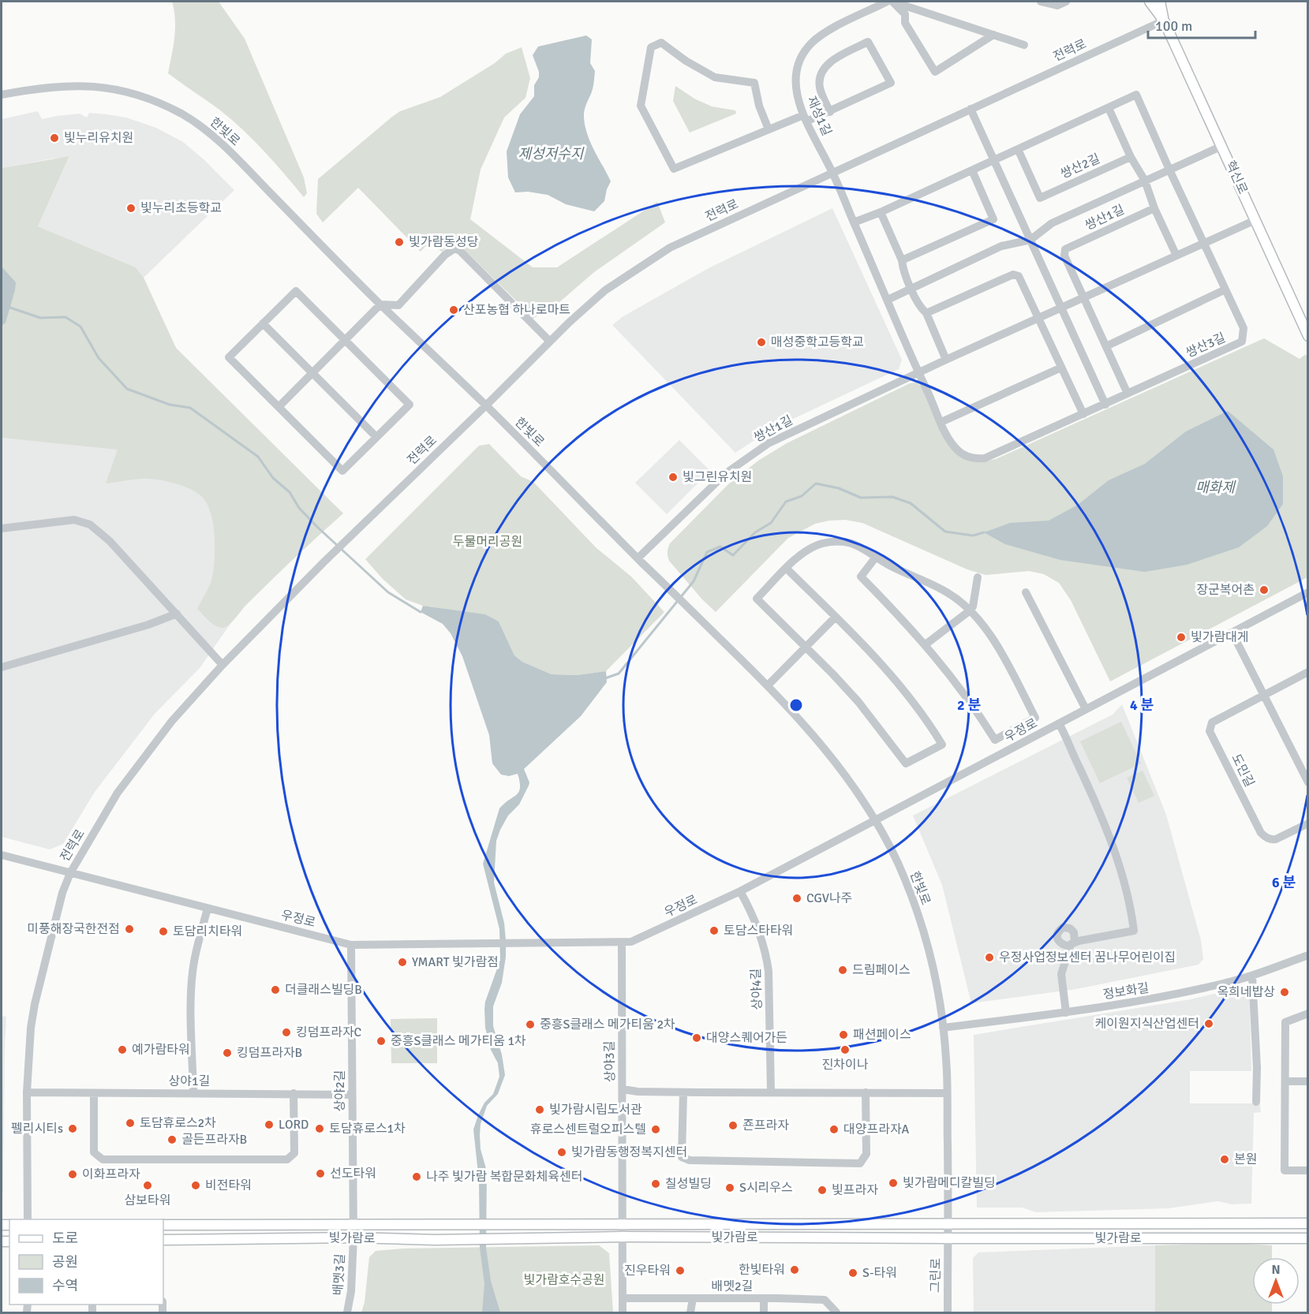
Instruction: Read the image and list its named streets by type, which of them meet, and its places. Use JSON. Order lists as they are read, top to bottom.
{
  "streets": {
    "main road": ["혁신로", "빛가람로"],
    "street": [
      "전력로",
      "재성1길",
      "한빛로",
      "쌍산2길",
      "쌍산1길",
      "쌍산3길",
      "우정로",
      "도민길",
      "상야4길",
      "정보화길",
      "상야3길",
      "상야1길",
      "상야2길",
      "배멧3길",
      "그린로",
      "배멧2길"
    ]
  },
  "crossings": [
    ["전력로", "재성1길"],
    ["전력로", "한빛로"],
    ["전력로", "혁신로"],
    ["전력로", "우정로"],
    ["전력로", "상야1길"],
    ["한빛로", "쌍산1길"],
    ["한빛로", "우정로"],
    ["한빛로", "정보화길"],
    ["한빛로", "빛가람로"],
    ["한빛로", "그린로"],
    ["혁신로", "쌍산1길"],
    ["쌍산1길", "쌍산3길"],
    ["우정로", "상야4길"],
    ["우정로", "상야3길"],
    ["우정로", "상야2길"],
    ["상야3길", "빛가람로"],
    ["상야3길", "배멧2길"],
    ["상야1길", "상야2길"],
    ["상야2길", "빛가람로"],
    ["상야2길", "배멧3길"],
    ["빛가람로", "배멧3길"],
    ["빛가람로", "그린로"]
  ],
  "water": ["제성저수지", "매화제"],
  "parks": ["두물머리공원", "빛가람호수공원"],
  "places": [
    "빛누리유치원",
    "빛누리초등학교",
    "빛가람동성당",
    "산포농협 하나로마트",
    "매성중학고등학교",
    "빛그린유치원",
    "장군복어촌",
    "빛가람대게",
    "CGV나주",
    "미풍해장국한전점",
    "토담스타타워",
    "토담리치타워",
    "우정사업정보센터 꿈나무어린이집",
    "YMART 빛가람점",
    "드림페이스",
    "더클래스빌딩B",
    "옥희네밥상",
    "케이원지식산업센터",
    "중흥S클래스 메가티움 2차",
    "킹덤프라자C",
    "패션페이스",
    "대양스퀘어가든",
    "중흥S클래스 메가티움 1차",
    "예가람타워",
    "진차이나",
    "킹덤프라자B",
    "빛가람시립도서관",
    "토담휴로스2차",
    "LORD",
    "죤프라자",
    "펠리시티s",
    "토담휴로스1차",
    "휴로스센트럴오피스텔",
    "대양프라자A",
    "골든프라자B",
    "빛가람동행정복지센터",
    "본원",
    "선도타워",
    "이화프라자",
    "나주 빛가람 복합문화체육센터",
    "빛가람메디칼빌딩",
    "칠성빌딩",
    "삼보타워",
    "비전타워",
    "S시리우스",
    "빛프라자",
    "한빛타워",
    "진우타워",
    "S-타워"
  ],
  "legend": ["도로", "공원", "수역"],
  "scale_bar": "100 m",
  "north": "top",
  "rings": ["2 분", "4 분", "6 분"]
}
